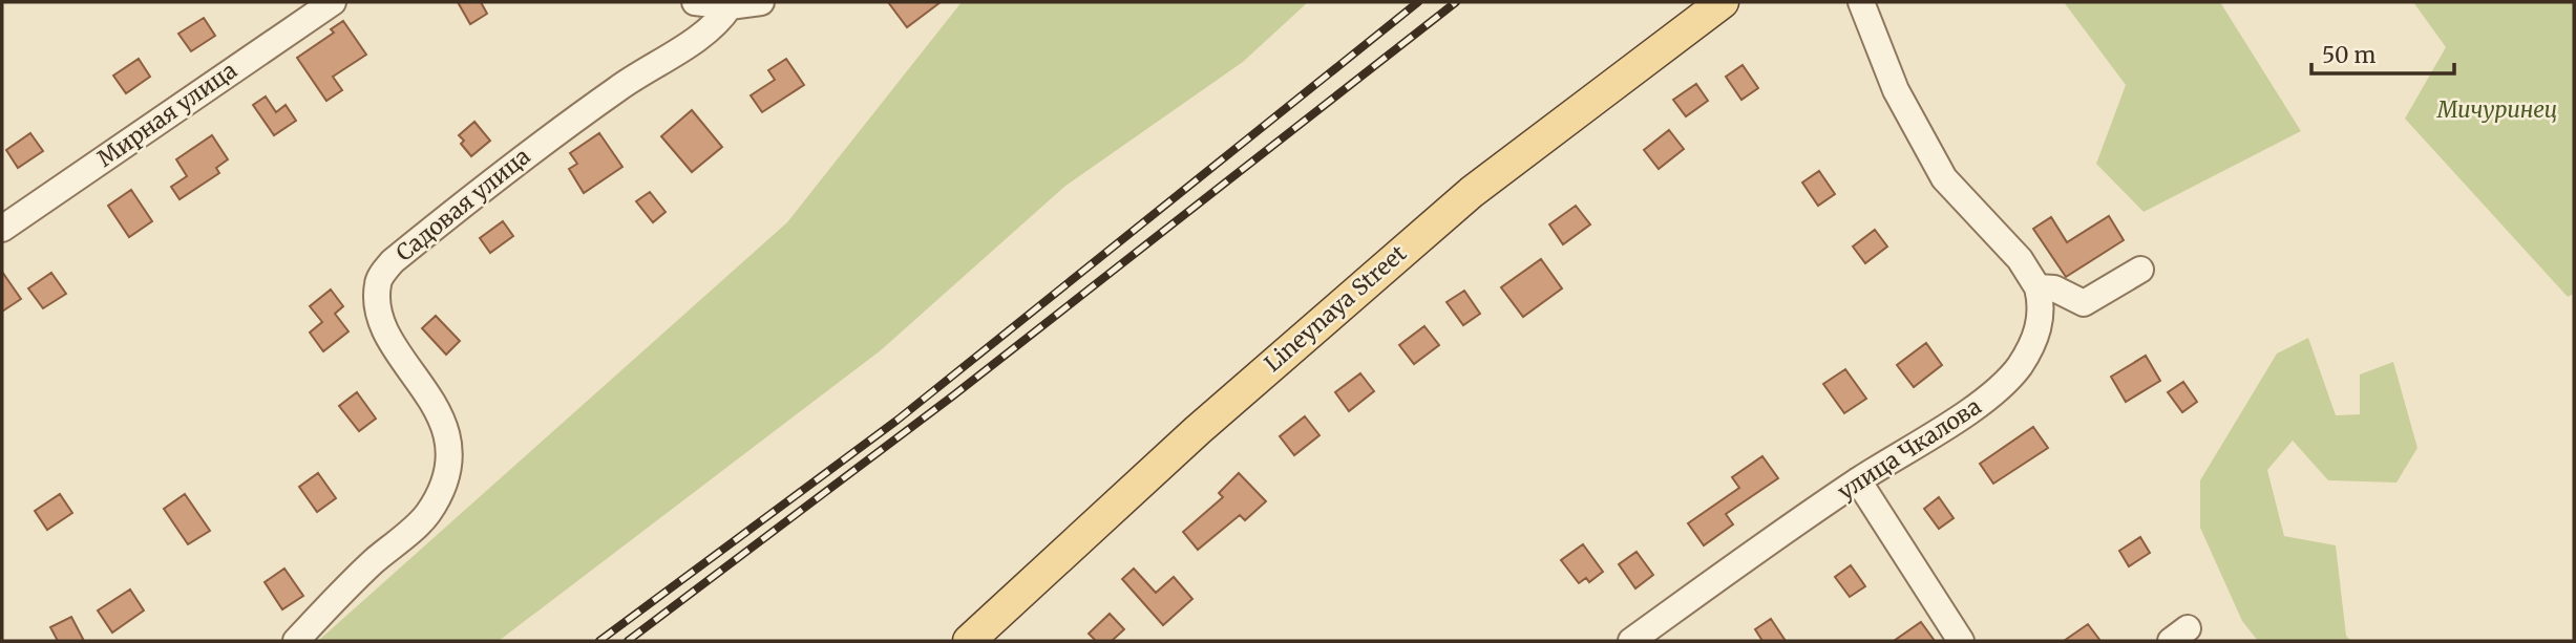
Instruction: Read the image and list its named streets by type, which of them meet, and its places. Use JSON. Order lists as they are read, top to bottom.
{
  "streets": {
    "main road": ["Lineynaya Street"],
    "street": ["Мирная улица", "Садовая улица", "улица Чкалова"]
  },
  "parks": ["Мичуринец"],
  "scale_bar": "50 m"
}
